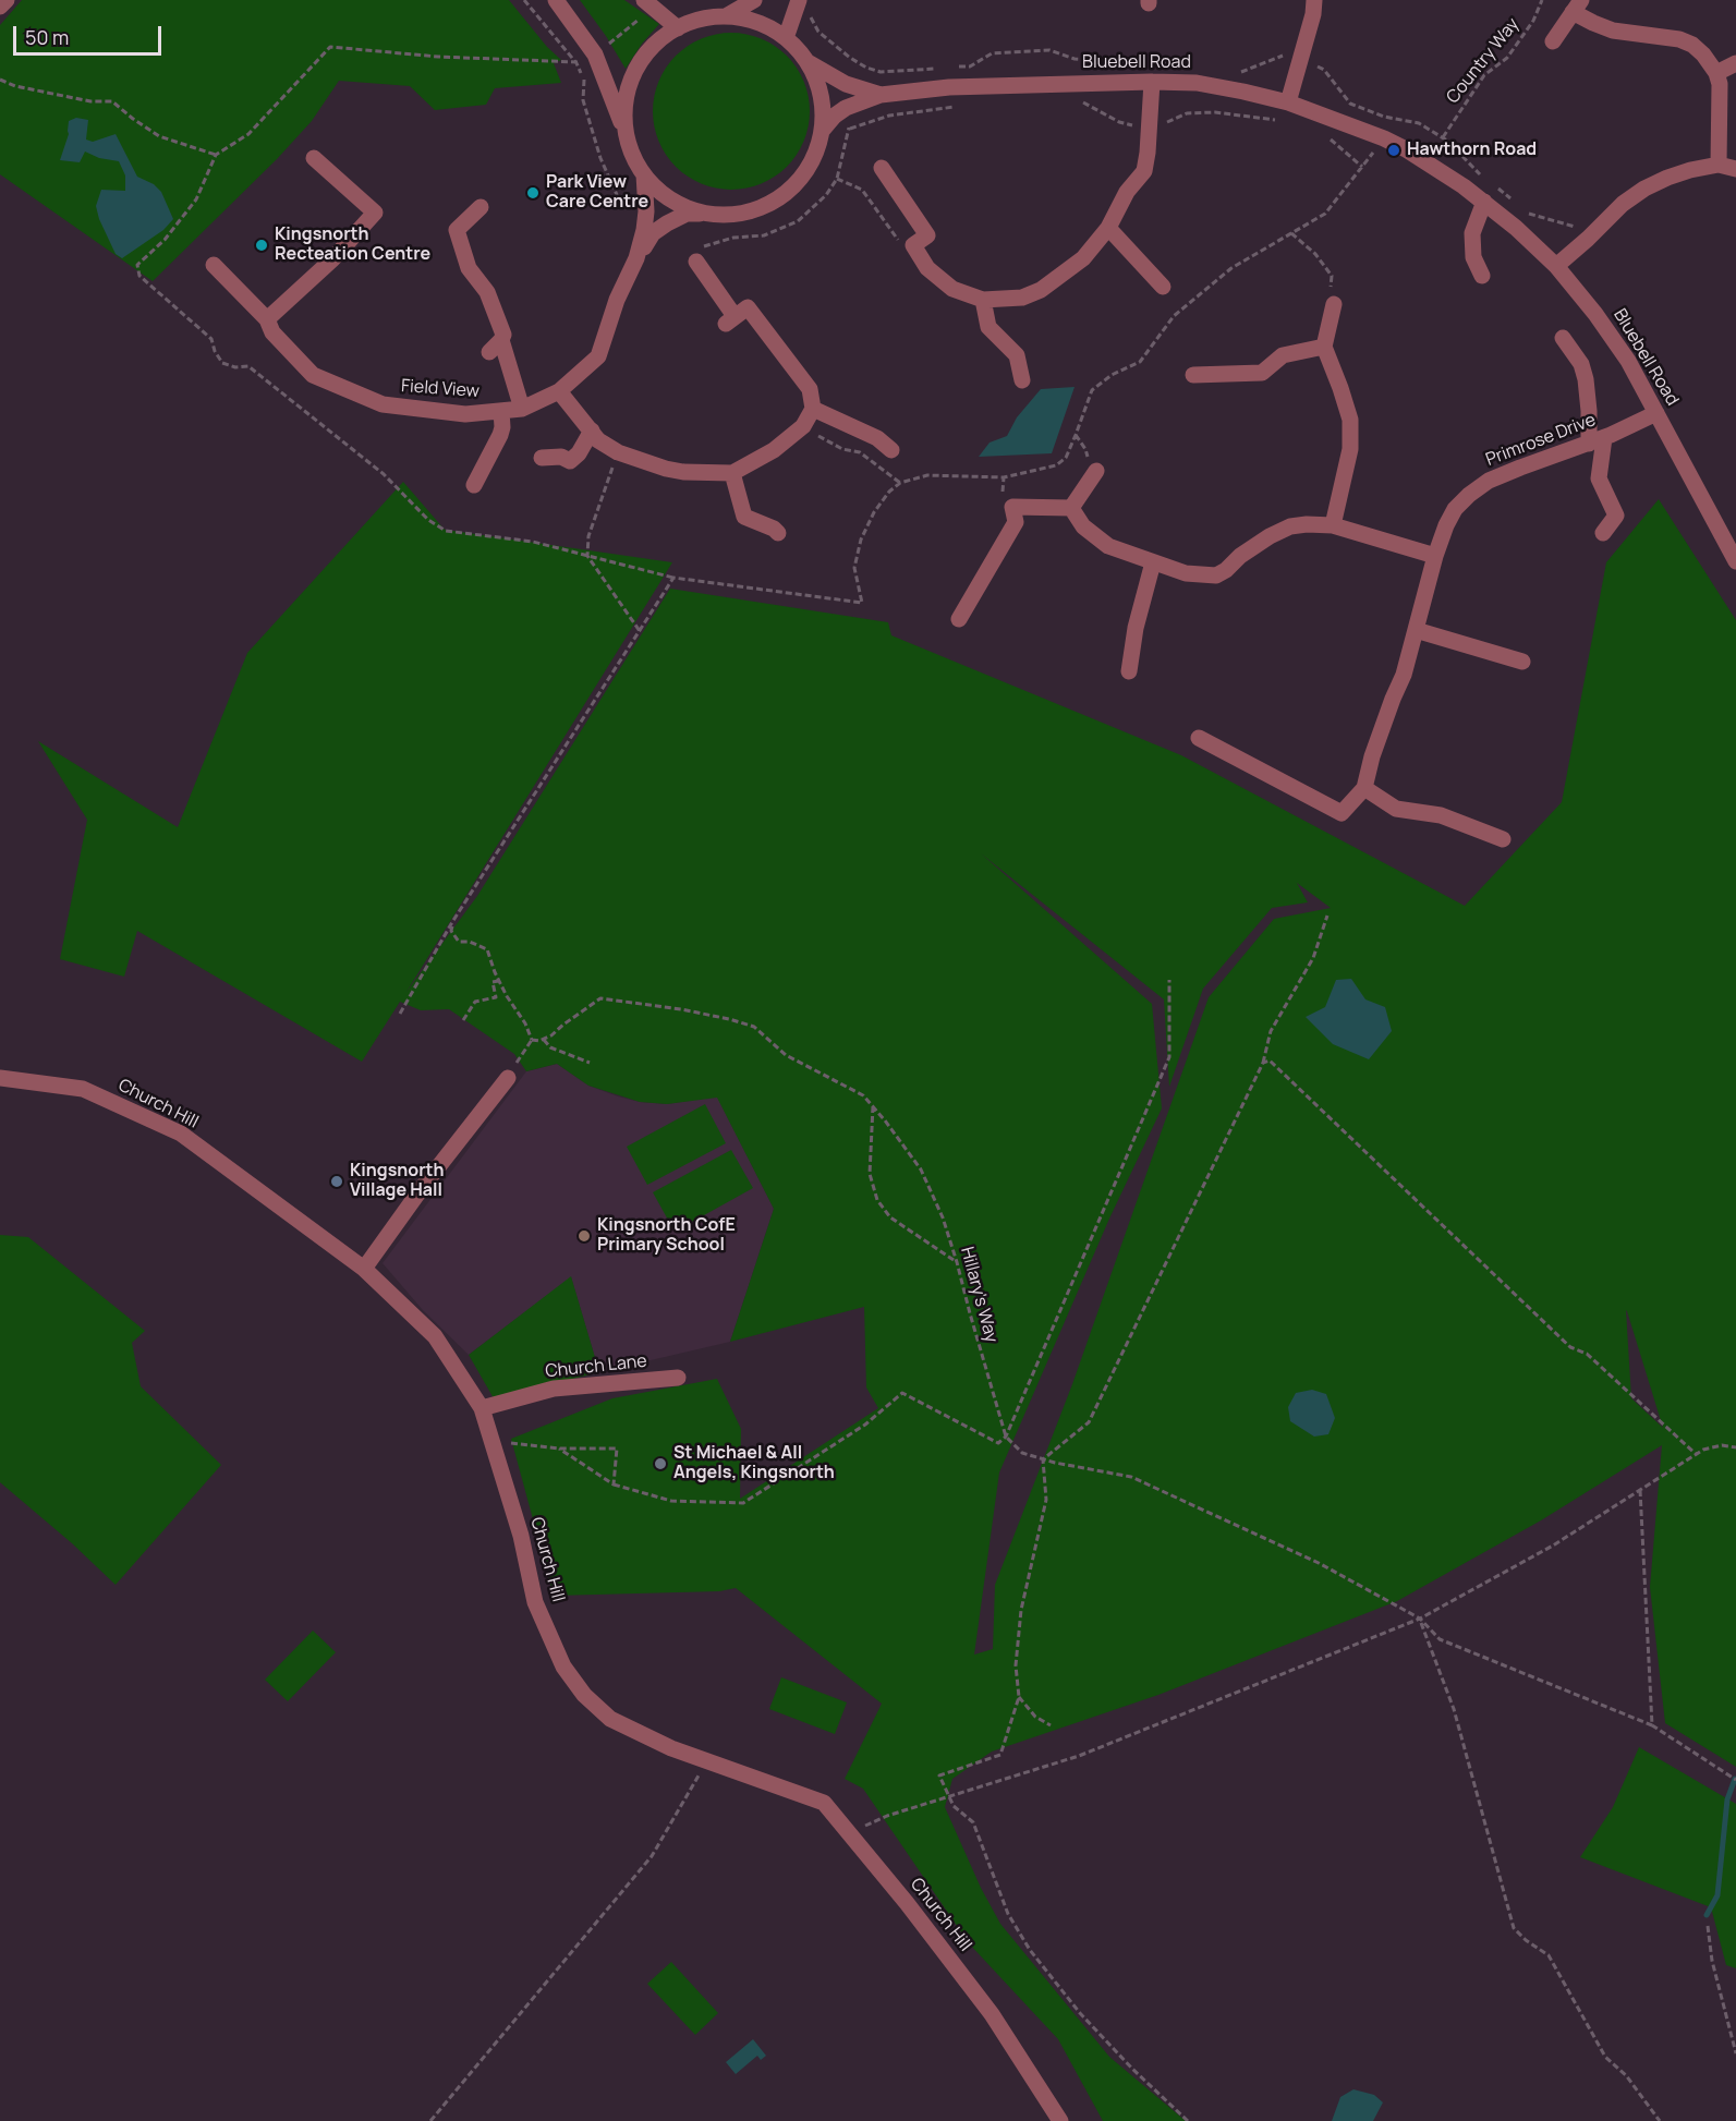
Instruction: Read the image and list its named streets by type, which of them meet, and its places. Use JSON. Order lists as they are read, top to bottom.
{
  "streets": {
    "street": [
      "Bluebell Road",
      "Field View",
      "Primrose Drive",
      "Church Hill",
      "Church Lane"
    ],
    "path": ["Country Way", "Hillary's Way"]
  },
  "crossings": [
    ["Bluebell Road", "Field View"],
    ["Bluebell Road", "Primrose Drive"],
    ["Church Hill", "Church Lane"]
  ],
  "places": [
    "Hawthorn Road",
    "Park View Care Centre",
    "Kingsnorth Recteation Centre",
    "Kingsnorth Village Hall",
    "Kingsnorth CofE Primary School",
    "St Michael & All Angels, Kingsnorth"
  ],
  "scale_bar": "50 m"
}
